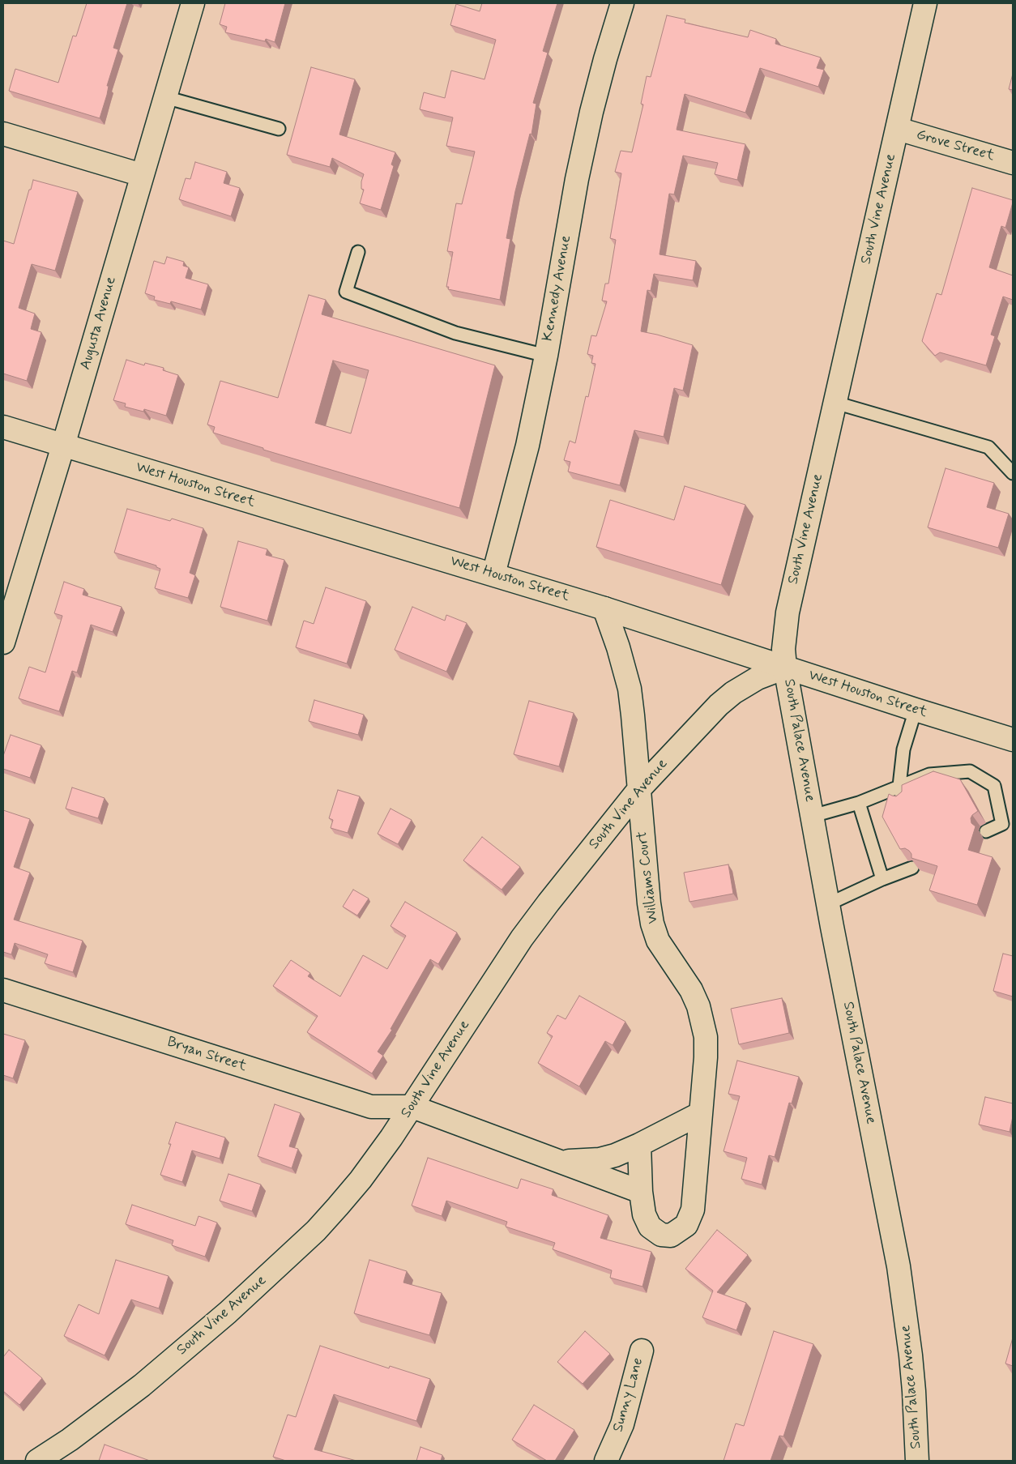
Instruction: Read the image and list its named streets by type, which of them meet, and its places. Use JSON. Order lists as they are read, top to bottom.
{
  "streets": {
    "street": [
      "Grove Street",
      "South Vine Avenue",
      "Kennedy Avenue",
      "Augusta Avenue",
      "West Houston Street",
      "South Palace Avenue",
      "Williams Court",
      "Bryan Street",
      "Sunny Lane"
    ]
  },
  "crossings": [
    ["Grove Street", "South Vine Avenue"],
    ["South Vine Avenue", "West Houston Street"],
    ["South Vine Avenue", "South Palace Avenue"],
    ["South Vine Avenue", "Williams Court"],
    ["South Vine Avenue", "Bryan Street"],
    ["Kennedy Avenue", "West Houston Street"],
    ["Augusta Avenue", "West Houston Street"],
    ["West Houston Street", "South Palace Avenue"],
    ["West Houston Street", "Williams Court"]
  ]
}
